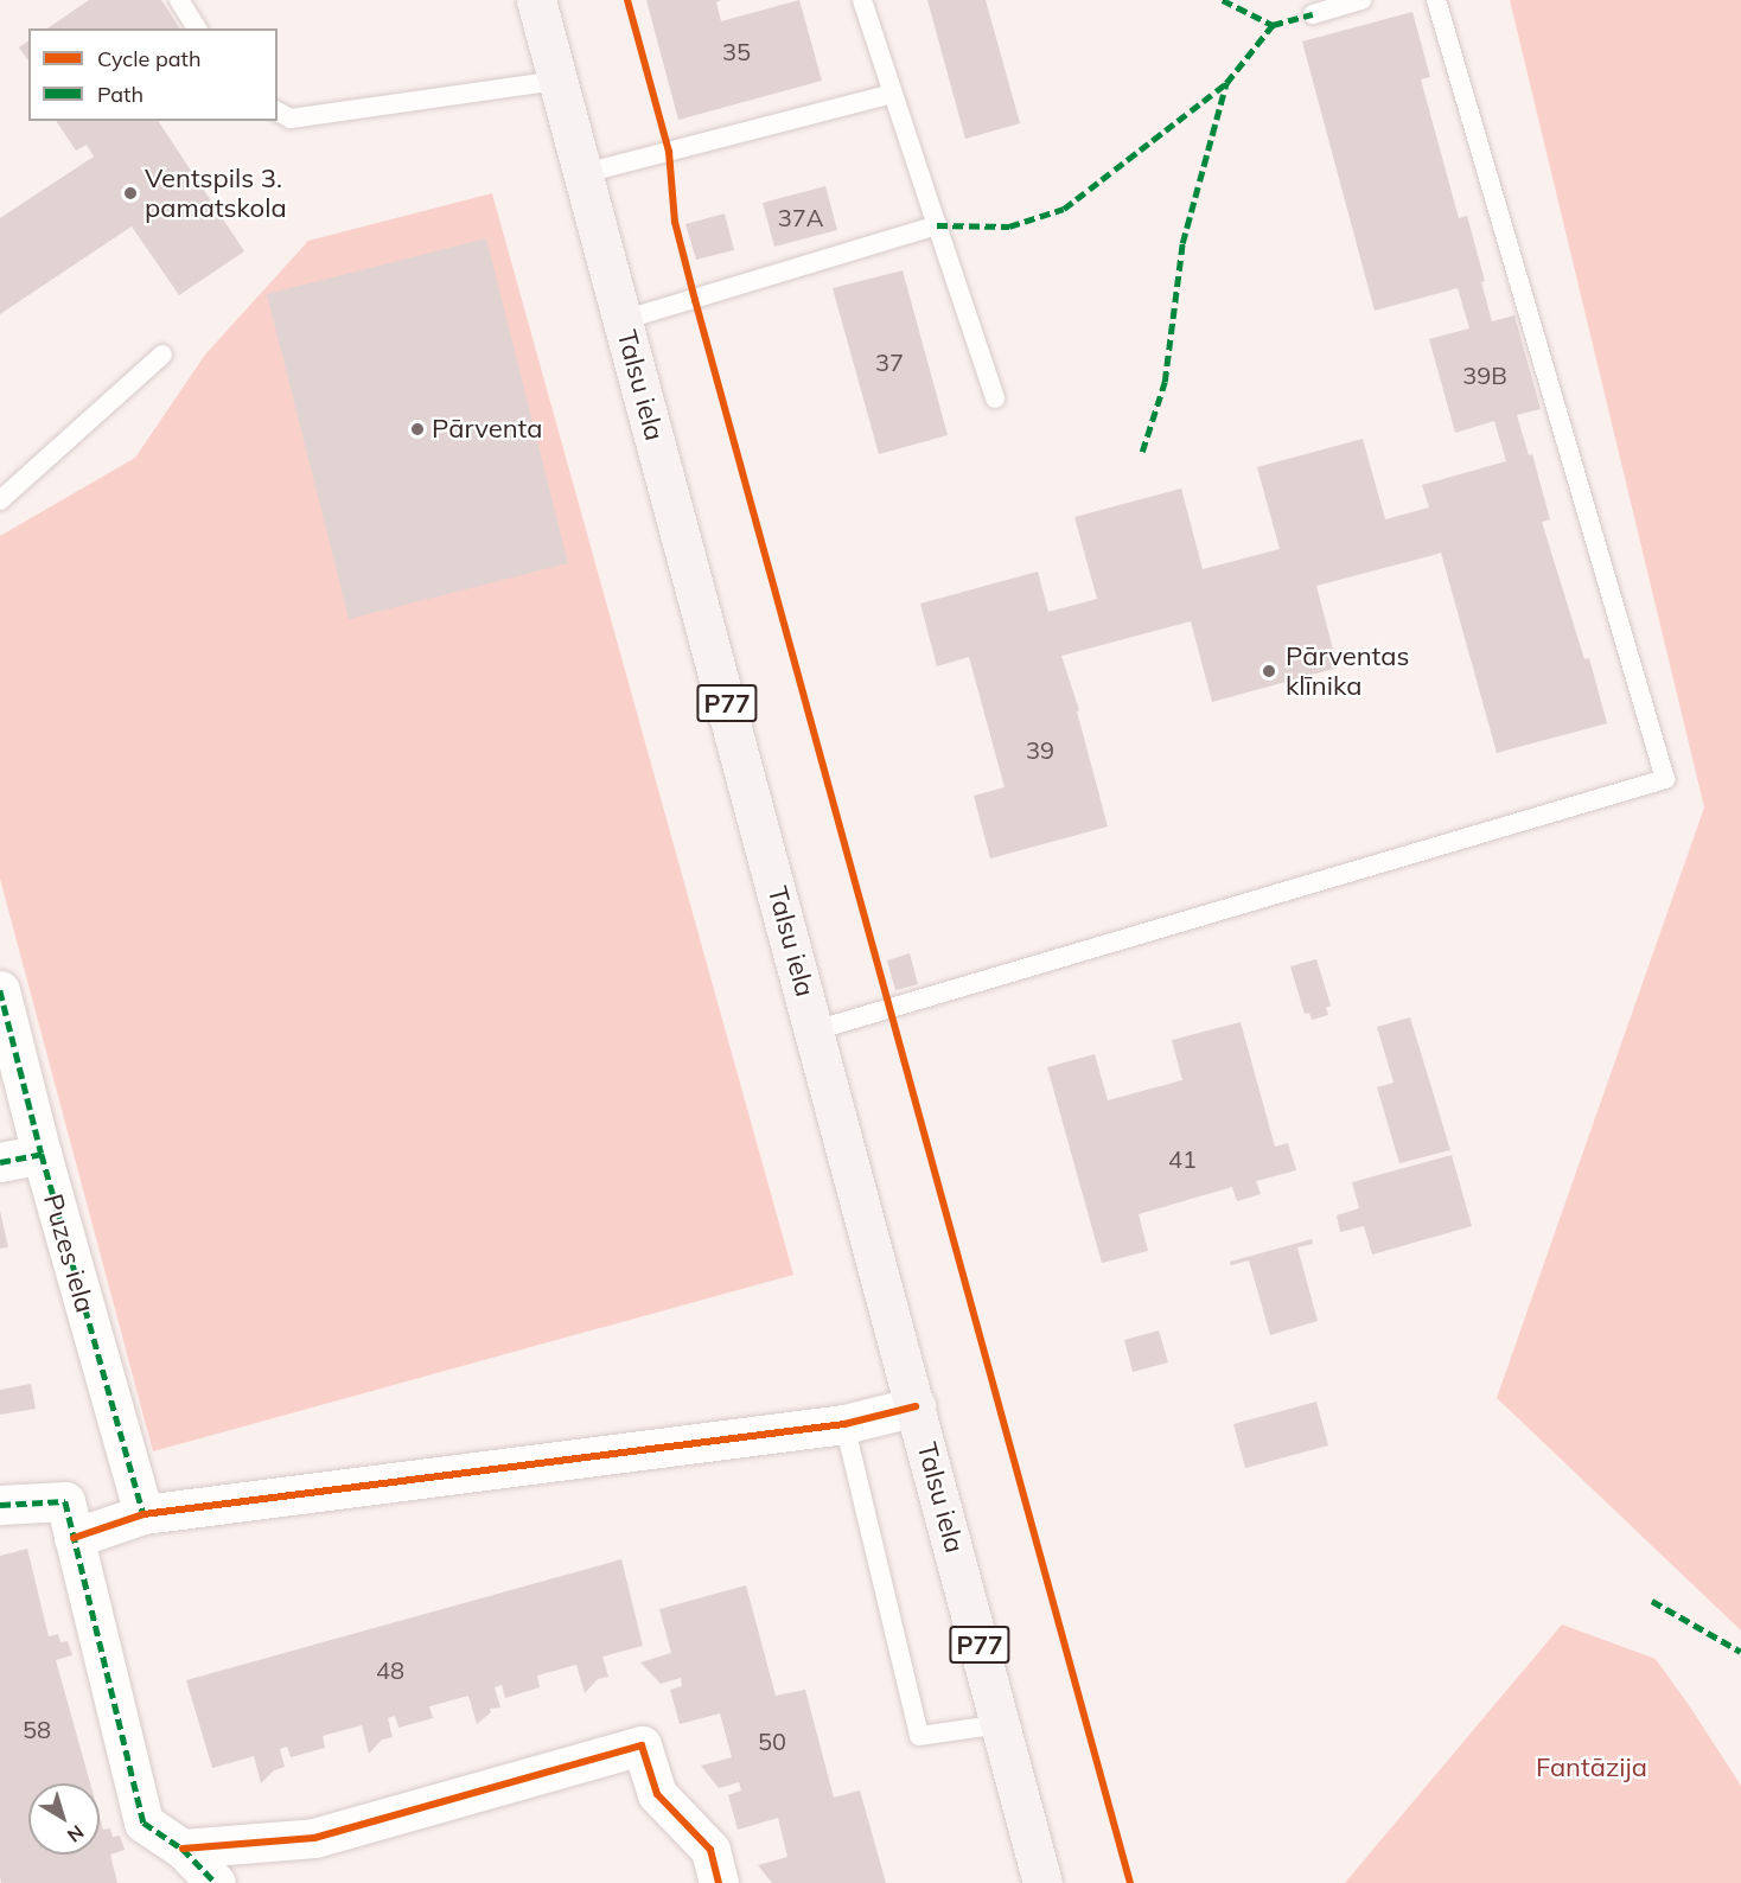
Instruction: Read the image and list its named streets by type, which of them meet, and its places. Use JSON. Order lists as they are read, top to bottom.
{
  "streets": {
    "main road": ["Talsu iela", "P77"],
    "street": ["Puzes iela"]
  },
  "parks": ["Fantāzija"],
  "places": ["Ventspils 3. pamatskola", "Pārventa", "Pārventas klīnika"],
  "house_numbers": [
    "35",
    "37A",
    "37",
    "39B",
    "39",
    "41",
    "48",
    "58",
    "50"
  ],
  "legend": ["Cycle path", "Path"],
  "north": "bottom right"
}
